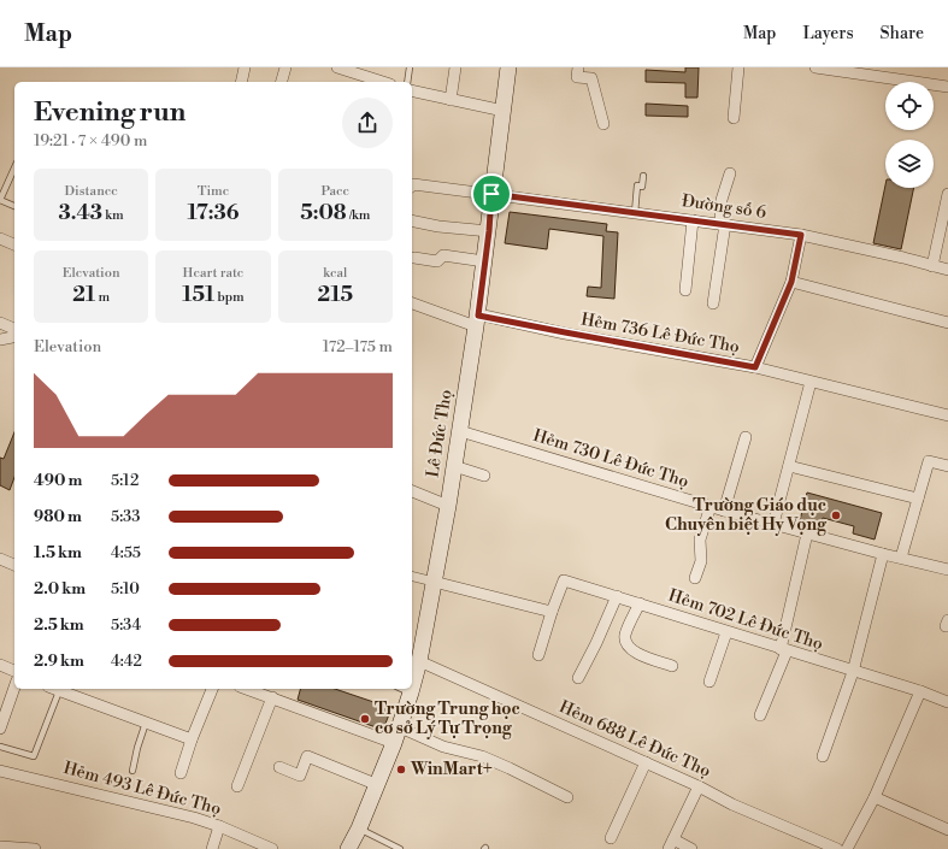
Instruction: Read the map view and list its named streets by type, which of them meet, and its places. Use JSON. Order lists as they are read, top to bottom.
{
  "streets": {
    "main road": ["Lê Đức Thọ"],
    "street": [
      "Đường số 6",
      "Hẻm 736 Lê Đức Thọ",
      "Hẻm 730 Lê Đức Thọ",
      "Hẻm 702 Lê Đức Thọ",
      "Hẻm 688 Lê Đức Thọ",
      "Hẻm 493 Lê Đức Thọ"
    ]
  },
  "crossings": [
    ["Đường số 6", "Lê Đức Thọ"],
    ["Hẻm 736 Lê Đức Thọ", "Lê Đức Thọ"],
    ["Lê Đức Thọ", "Hẻm 730 Lê Đức Thọ"],
    ["Lê Đức Thọ", "Hẻm 688 Lê Đức Thọ"]
  ],
  "places": ["Trường Giáo dục Chuyên biệt Hy Vọng", "Trường Trung học cơ sở Lý Tự Trọng", "WinMart+"],
  "page": {
    "header": "Map",
    "nav": ["Map", "Layers", "Share"],
    "heading": ["Evening run", "19:21 · 7 × 490 m"],
    "stats": [
      ["Distance", "3.43 km"],
      ["Time", "17:36"],
      ["Pace", "5:08 /km"],
      ["Elevation", "21 m"],
      ["Heart rate", "151 bpm"],
      ["kcal", "215"]
    ],
    "chart": ["Elevation", "172–175 m"],
    "list": [
      {
        "name": "490 m",
        "note": "5:12"
      },
      {
        "name": "980 m",
        "note": "5:33"
      },
      {
        "name": "1.5 km",
        "note": "4:55"
      },
      {
        "name": "2.0 km",
        "note": "5:10"
      },
      {
        "name": "2.5 km",
        "note": "5:34"
      },
      {
        "name": "2.9 km",
        "note": "4:42"
      }
    ]
  }
}
